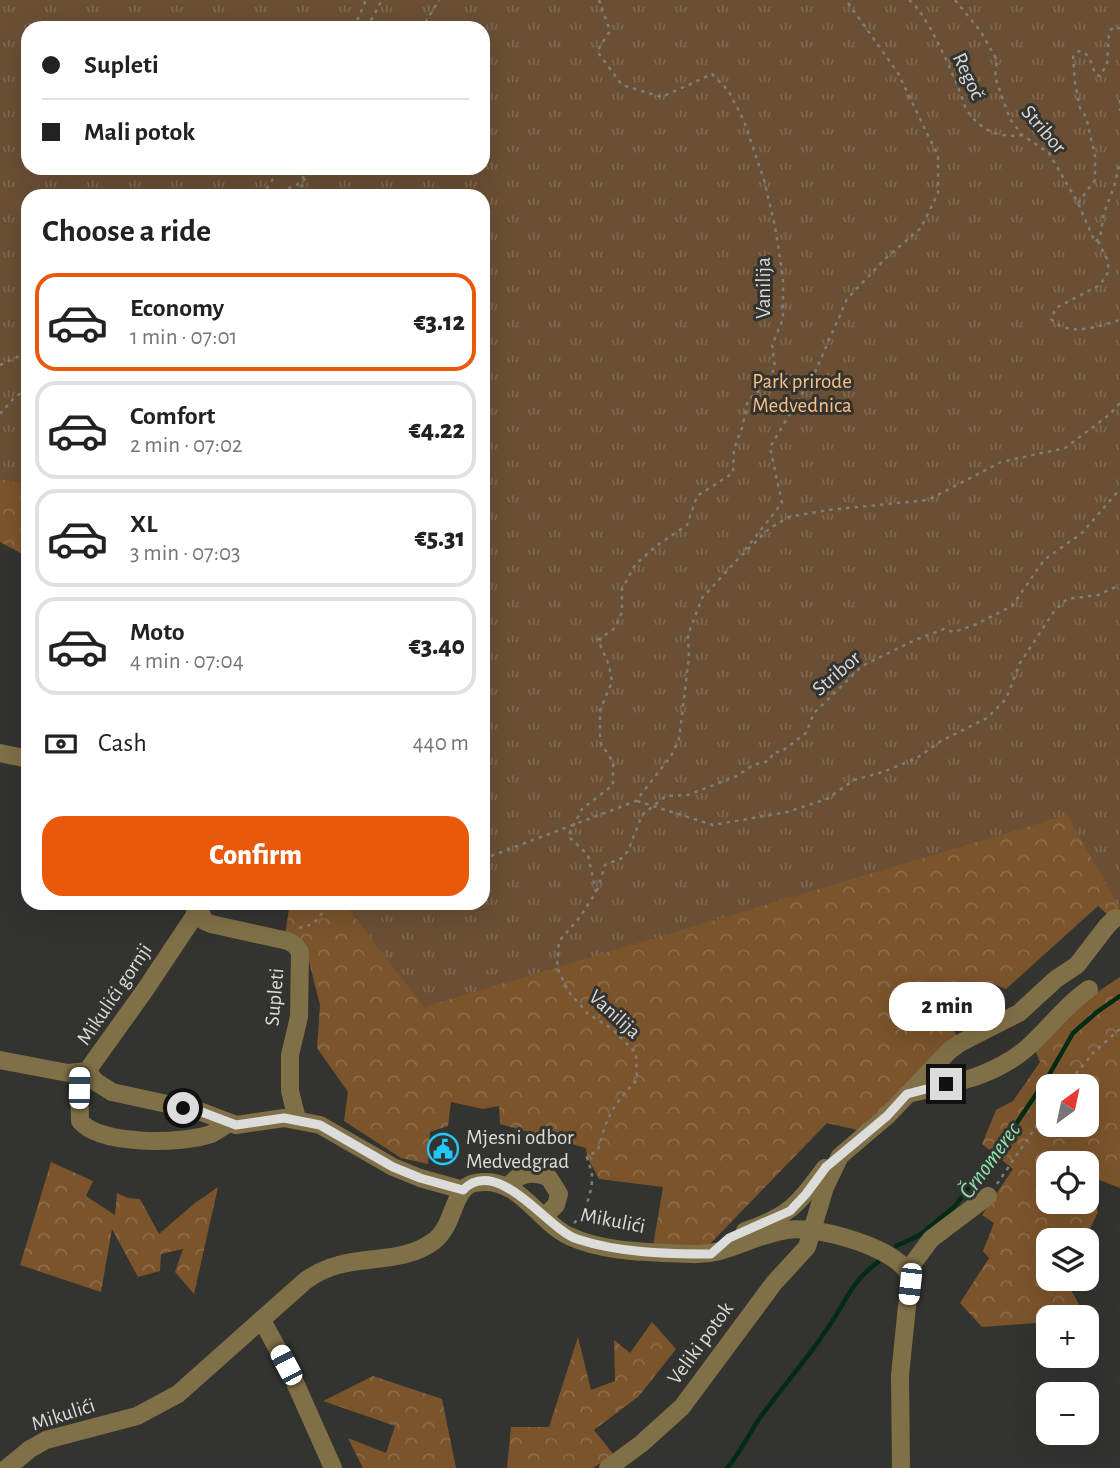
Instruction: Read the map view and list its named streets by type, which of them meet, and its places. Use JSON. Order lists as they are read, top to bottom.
{
  "streets": {
    "street": [
      "Mikulići gornji",
      "Supleti",
      "Mikulići",
      "Veliki potok"
    ],
    "path": ["Regoč", "Stribor", "Vanilija"]
  },
  "crossings": [
    ["Regoč", "Stribor"],
    ["Vanilija", "Mikulići"],
    ["Mikulići", "Veliki potok"]
  ],
  "water": ["Črnomerec"],
  "parks": ["Park prirode Medvednica"],
  "places": {
    "public building": ["Mjesni odbor Medvedgrad"]
  },
  "north": "top right",
  "page": {
    "banner": ["Supleti", "Mali potok"],
    "heading": "Choose a ride",
    "list": [
      {
        "name": "Economy",
        "note": "1 min · 07:01",
        "value": "€3.12"
      },
      {
        "name": "Comfort",
        "note": "2 min · 07:02",
        "value": "€4.22"
      },
      {
        "name": "XL",
        "note": "3 min · 07:03",
        "value": "€5.31"
      },
      {
        "name": "Moto",
        "note": "4 min · 07:04",
        "value": "€3.40"
      }
    ],
    "pay": ["Cash", "440 m"],
    "buttons": "Confirm",
    "bubble": "2 min",
    "map_buttons": ["+", "−"]
  }
}
